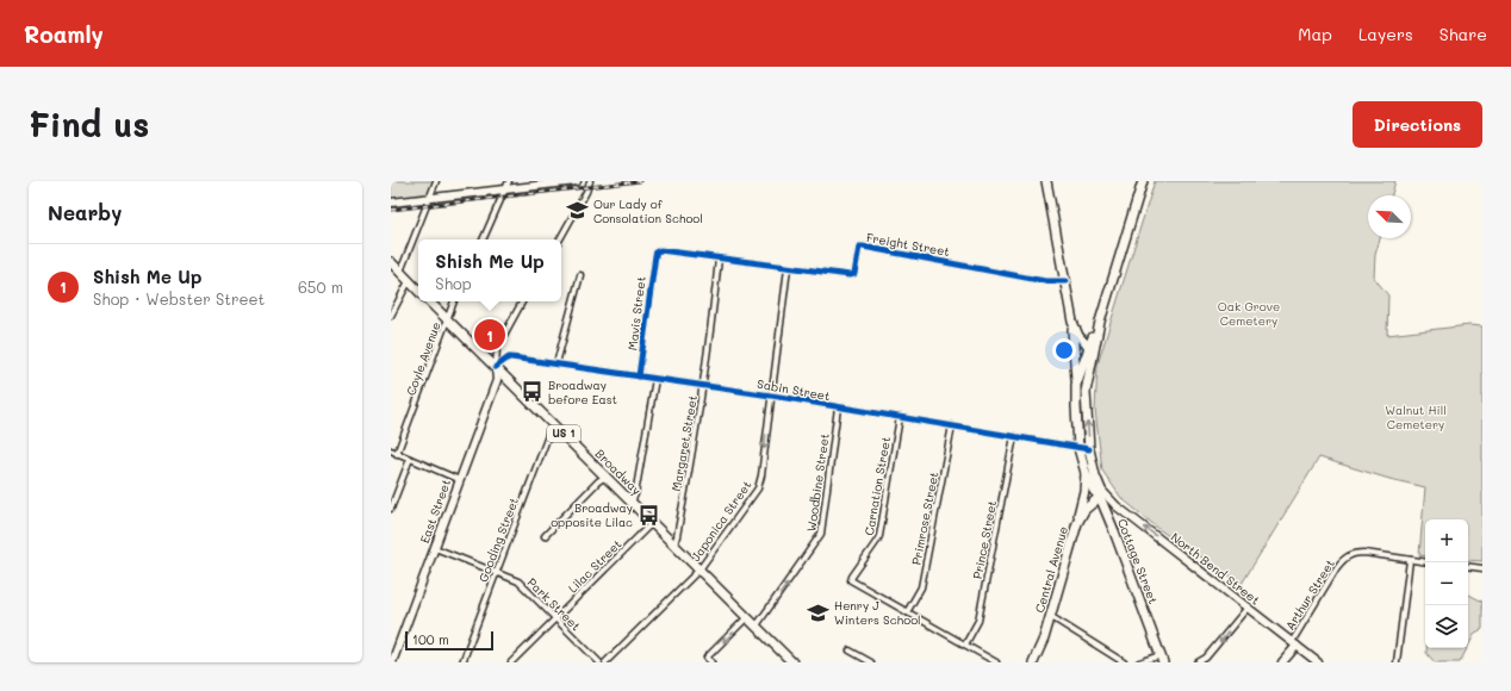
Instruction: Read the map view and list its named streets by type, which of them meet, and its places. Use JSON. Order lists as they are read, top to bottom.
{
  "streets": {
    "main road": [
      "US 1",
      "Broadway",
      "East Street",
      "Cottage Street",
      "North Bend Street",
      "Central Avenue"
    ],
    "street": [
      "Freight Street",
      "Mavis Street",
      "Coyle Avenue",
      "Sabin Street",
      "Margaret Street",
      "Woodbine Street",
      "Carnation Street",
      "Primrose Street",
      "Japonica Street",
      "Gooding Street",
      "Prince Street",
      "Lilac Street",
      "Arthur Street",
      "Park Street"
    ]
  },
  "crossings": [
    ["Freight Street", "Mavis Street"],
    ["Freight Street", "Margaret Street"],
    ["Freight Street", "Japonica Street"],
    ["Mavis Street", "Sabin Street"],
    ["Coyle Avenue", "Broadway"],
    ["Sabin Street", "Margaret Street"],
    ["Sabin Street", "Broadway"],
    ["Sabin Street", "Woodbine Street"],
    ["Sabin Street", "Carnation Street"],
    ["Sabin Street", "East Street"],
    ["Sabin Street", "Primrose Street"],
    ["Sabin Street", "Japonica Street"],
    ["Sabin Street", "Prince Street"],
    ["Margaret Street", "Broadway"],
    ["Broadway", "Woodbine Street"],
    ["Broadway", "East Street"],
    ["Broadway", "Japonica Street"],
    ["Broadway", "Gooding Street"],
    ["Broadway", "Lilac Street"],
    ["Carnation Street", "Primrose Street"],
    ["East Street", "Park Street"],
    ["Gooding Street", "Park Street"],
    ["Cottage Street", "North Bend Street"],
    ["Cottage Street", "Central Avenue"],
    ["Lilac Street", "Park Street"],
    ["North Bend Street", "Central Avenue"],
    ["North Bend Street", "Arthur Street"]
  ],
  "one_way": ["Woodbine Street", "Japonica Street", "North Bend Street"],
  "parks": ["Oak Grove Cemetery", "Walnut Hill Cemetery"],
  "places": {
    "school or university": ["Our Lady of Consolation School", "Henry J Winters School"],
    "bus stop": ["Broadway before East", "Broadway opposite Lilac"]
  },
  "scale_bar": "100 m",
  "north": "top left",
  "page": {
    "header": "Roamly",
    "nav": ["Map", "Layers", "Share"],
    "buttons": "Directions",
    "title": "Find us",
    "heading": "Nearby",
    "popup": ["Shish Me Up", "Shop"],
    "list": [
      {
        "mark": "1",
        "name": "Shish Me Up",
        "note": "Shop · Webster Street",
        "value": "650 m"
      }
    ],
    "pins": "1",
    "map_buttons": ["+", "−"],
    "scale": "100 m"
  }
}
